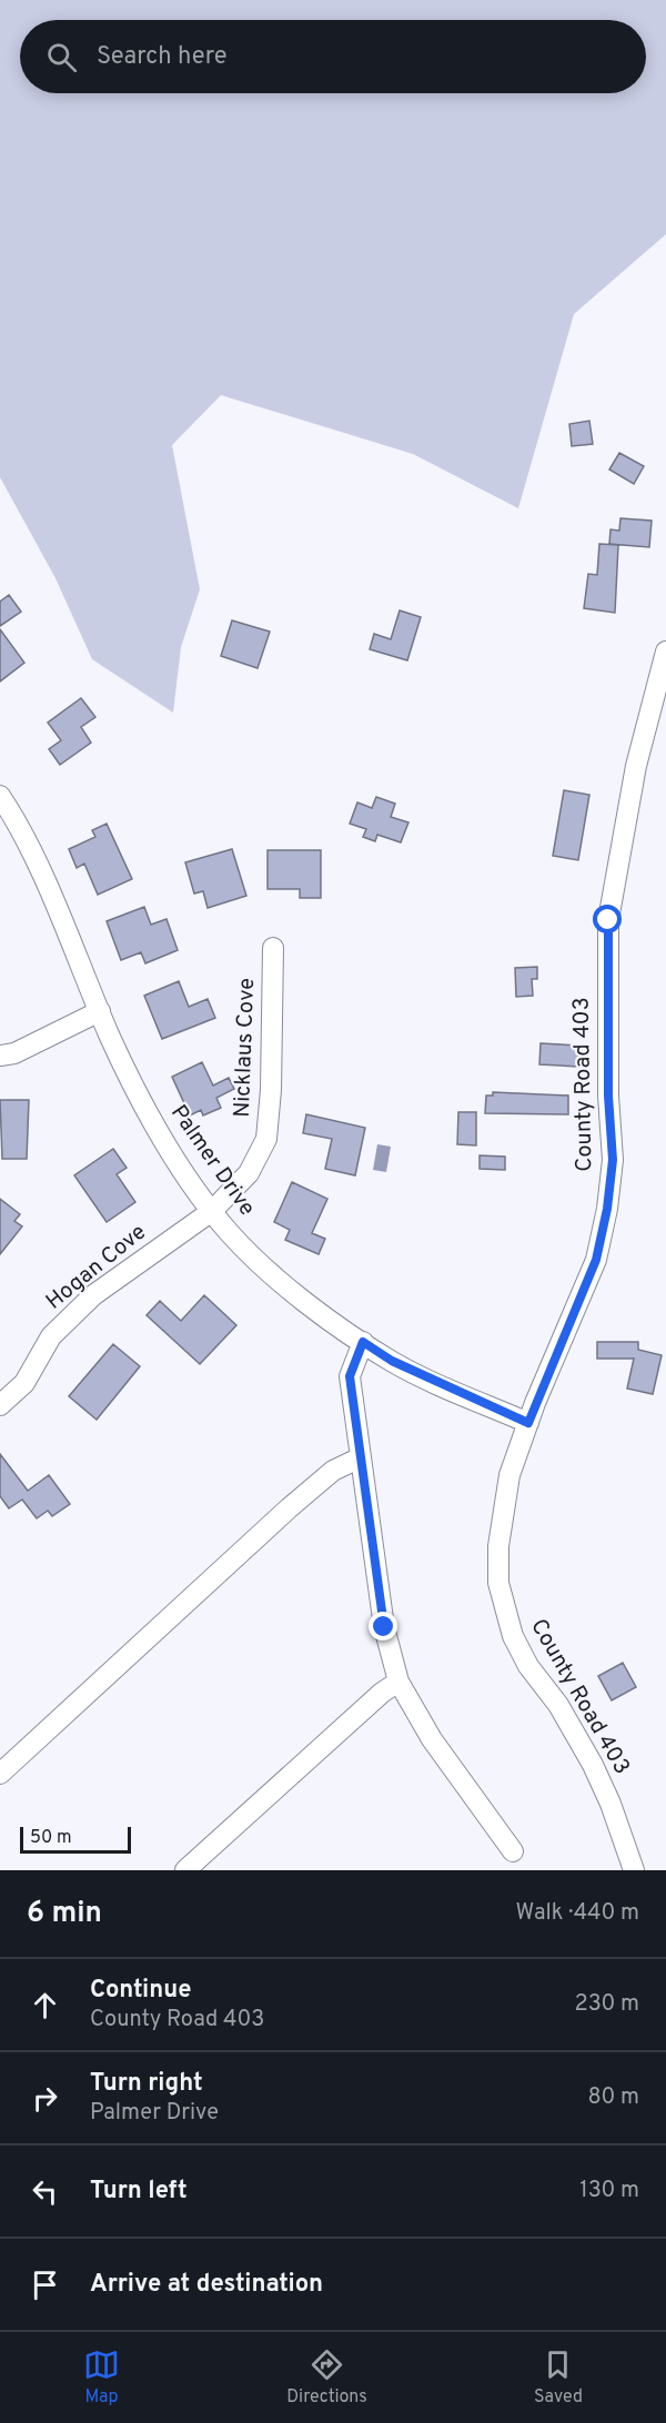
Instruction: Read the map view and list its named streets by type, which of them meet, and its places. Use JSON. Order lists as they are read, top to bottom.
{
  "streets": {
    "street": [
      "Nicklaus Cove",
      "County Road 403",
      "Palmer Drive",
      "Hogan Cove"
    ]
  },
  "crossings": [
    ["Nicklaus Cove", "Palmer Drive"],
    ["Nicklaus Cove", "Hogan Cove"],
    ["County Road 403", "Palmer Drive"],
    ["Palmer Drive", "Hogan Cove"]
  ],
  "scale_bar": "50 m",
  "page": {
    "search": "Search here",
    "scale": "50 m",
    "heading": ["6 min", "Walk · 440 m"],
    "list": [
      ["Continue", "County Road 403", "230 m"],
      ["Turn right", "Palmer Drive", "80 m"],
      ["Turn left", "130 m"],
      "Arrive at destination"
    ],
    "nav": ["Map", "Directions", "Saved"]
  }
}
